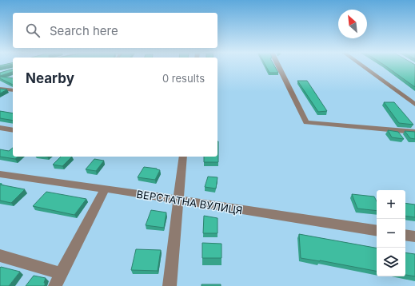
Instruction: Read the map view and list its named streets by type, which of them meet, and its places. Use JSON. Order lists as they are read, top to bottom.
{
  "streets": {
    "street": ["ВЕРСТАТНА ВУЛИЦЯ"]
  },
  "north": "top left",
  "page": {
    "search": "Search here",
    "heading": ["Nearby", "0 results"],
    "map_buttons": ["+", "−"]
  }
}
